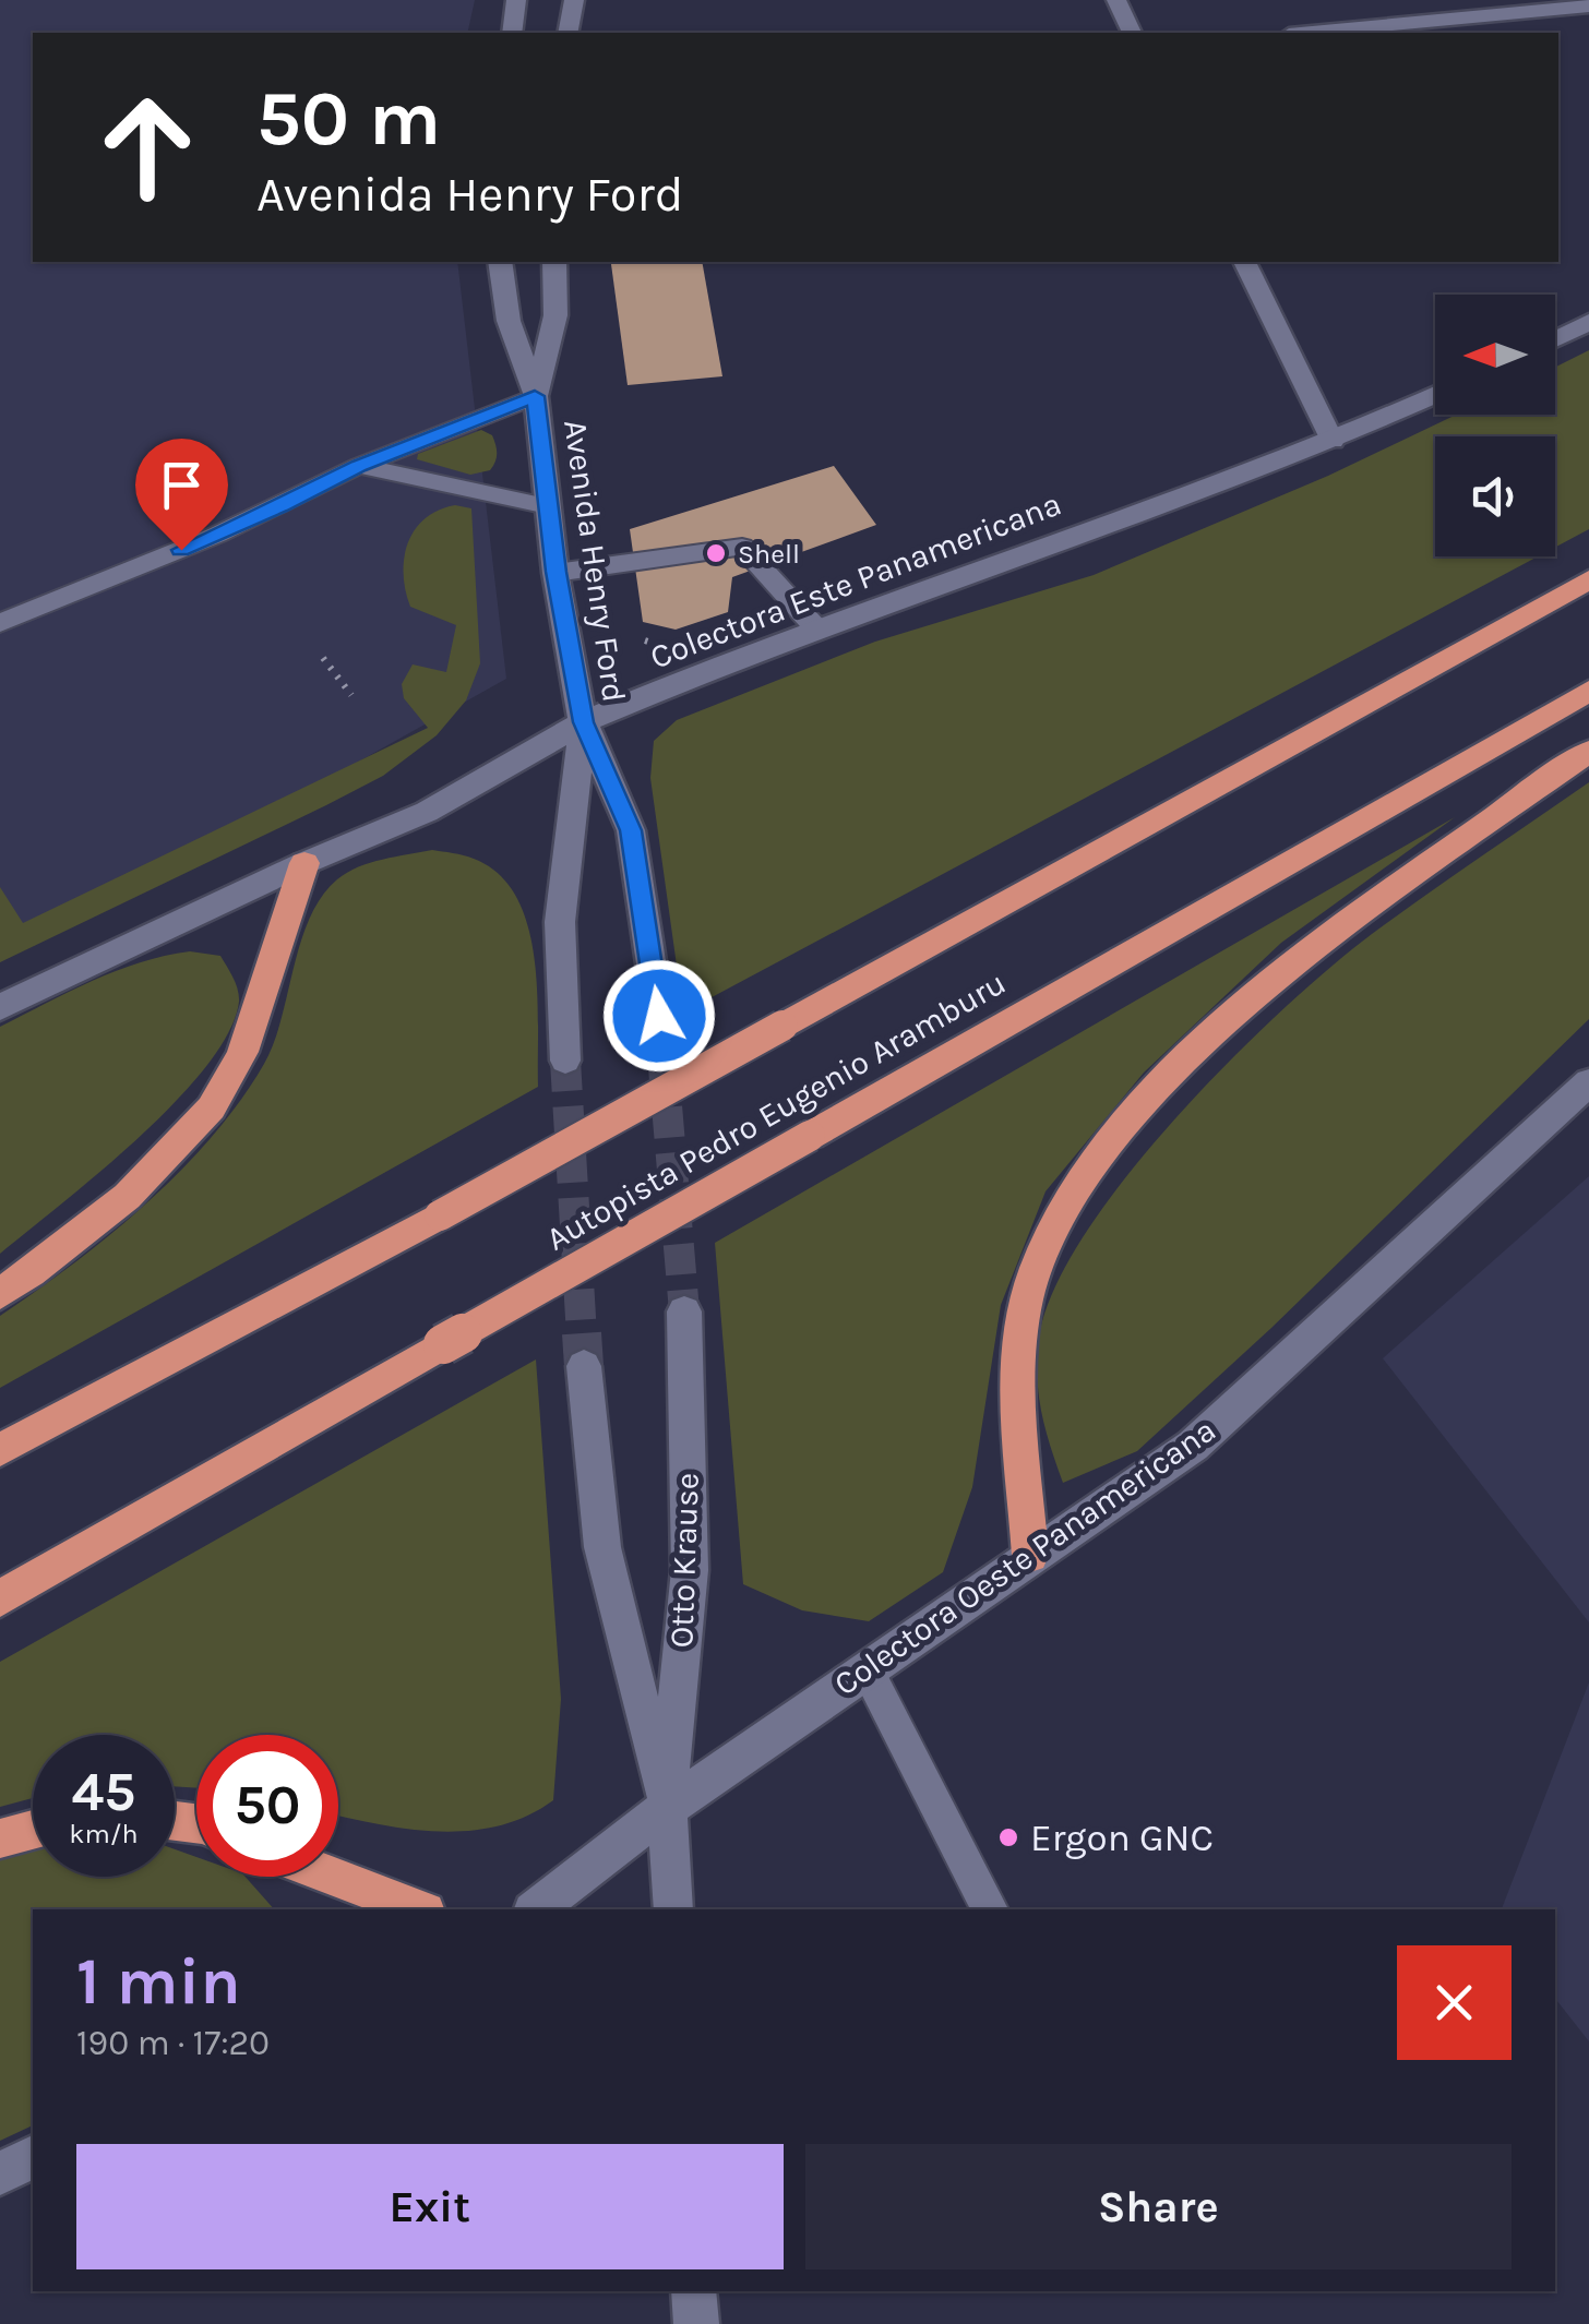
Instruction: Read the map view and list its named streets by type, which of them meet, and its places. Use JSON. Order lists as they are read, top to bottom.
{
  "streets": {
    "highway": ["Autopista Pedro Eugenio Aramburu"],
    "main road": [
      "Avenida Henry Ford",
      "Colectora Este Panamericana",
      "Colectora Oeste Panamericana",
      "Otto Krause"
    ]
  },
  "crossings": [
    ["Avenida Henry Ford", "Colectora Este Panamericana"],
    ["Colectora Oeste Panamericana", "Otto Krause"]
  ],
  "places": ["Shell", "Ergon GNC"],
  "north": "left",
  "page": {
    "turn": ["50 m", "Avenida Henry Ford"],
    "speed": "45 km/h",
    "limit": "50",
    "heading": ["1 min", "190 m · 17:20"],
    "buttons": ["Exit", "Share"]
  }
}
